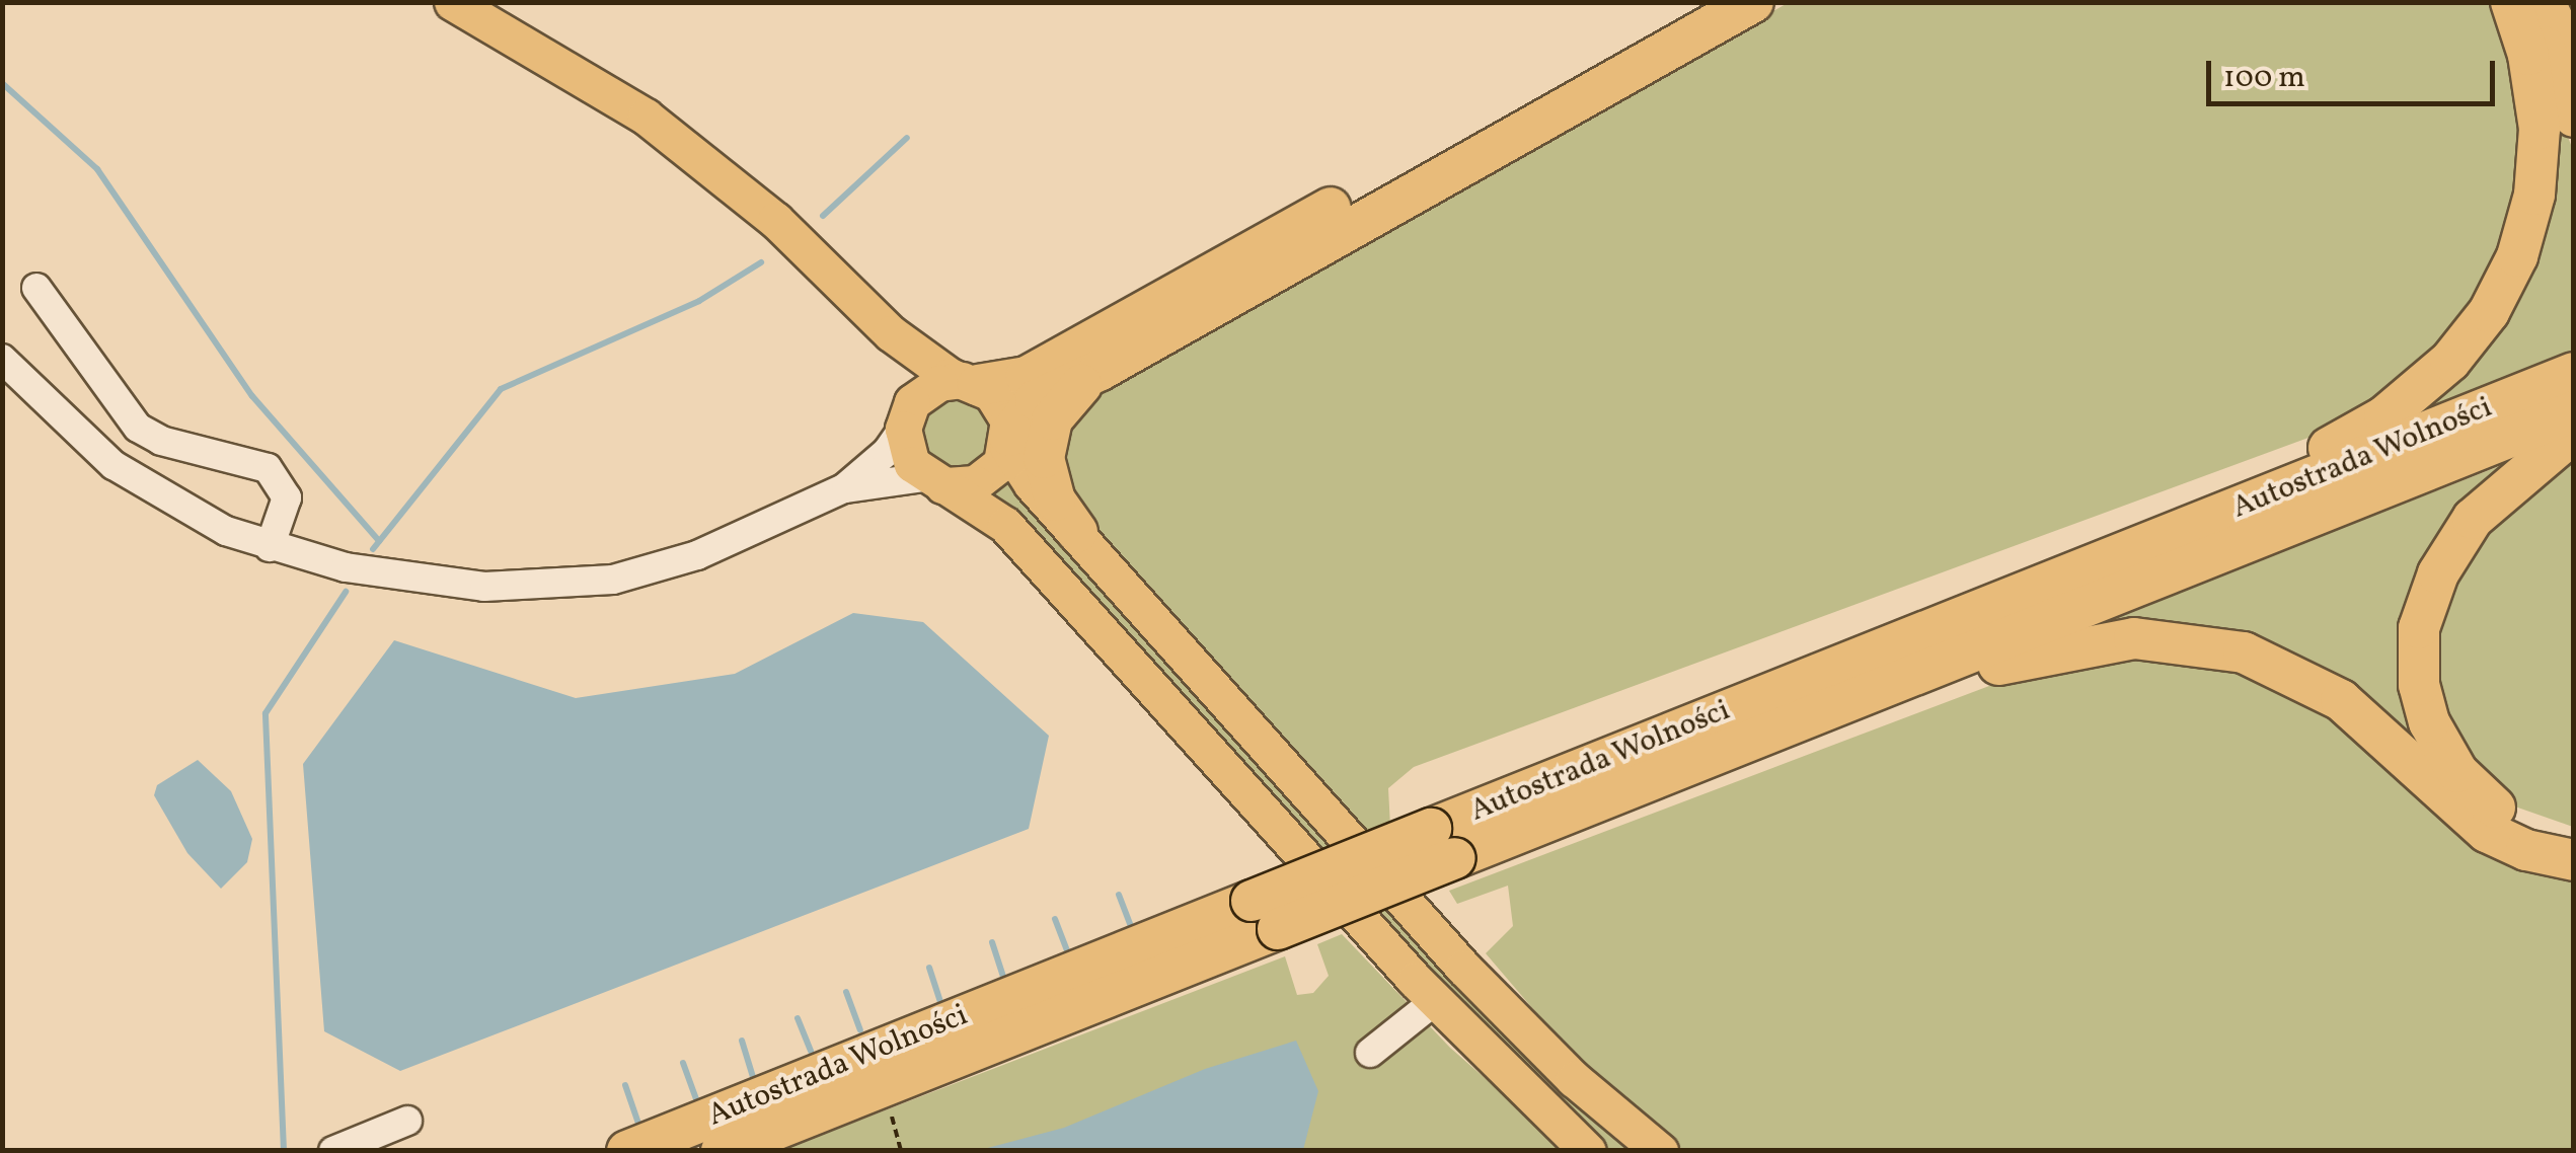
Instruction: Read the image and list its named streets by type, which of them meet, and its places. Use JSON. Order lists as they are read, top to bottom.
{
  "streets": {
    "highway": ["Autostrada Wolności"]
  },
  "scale_bar": "100 m"
}
